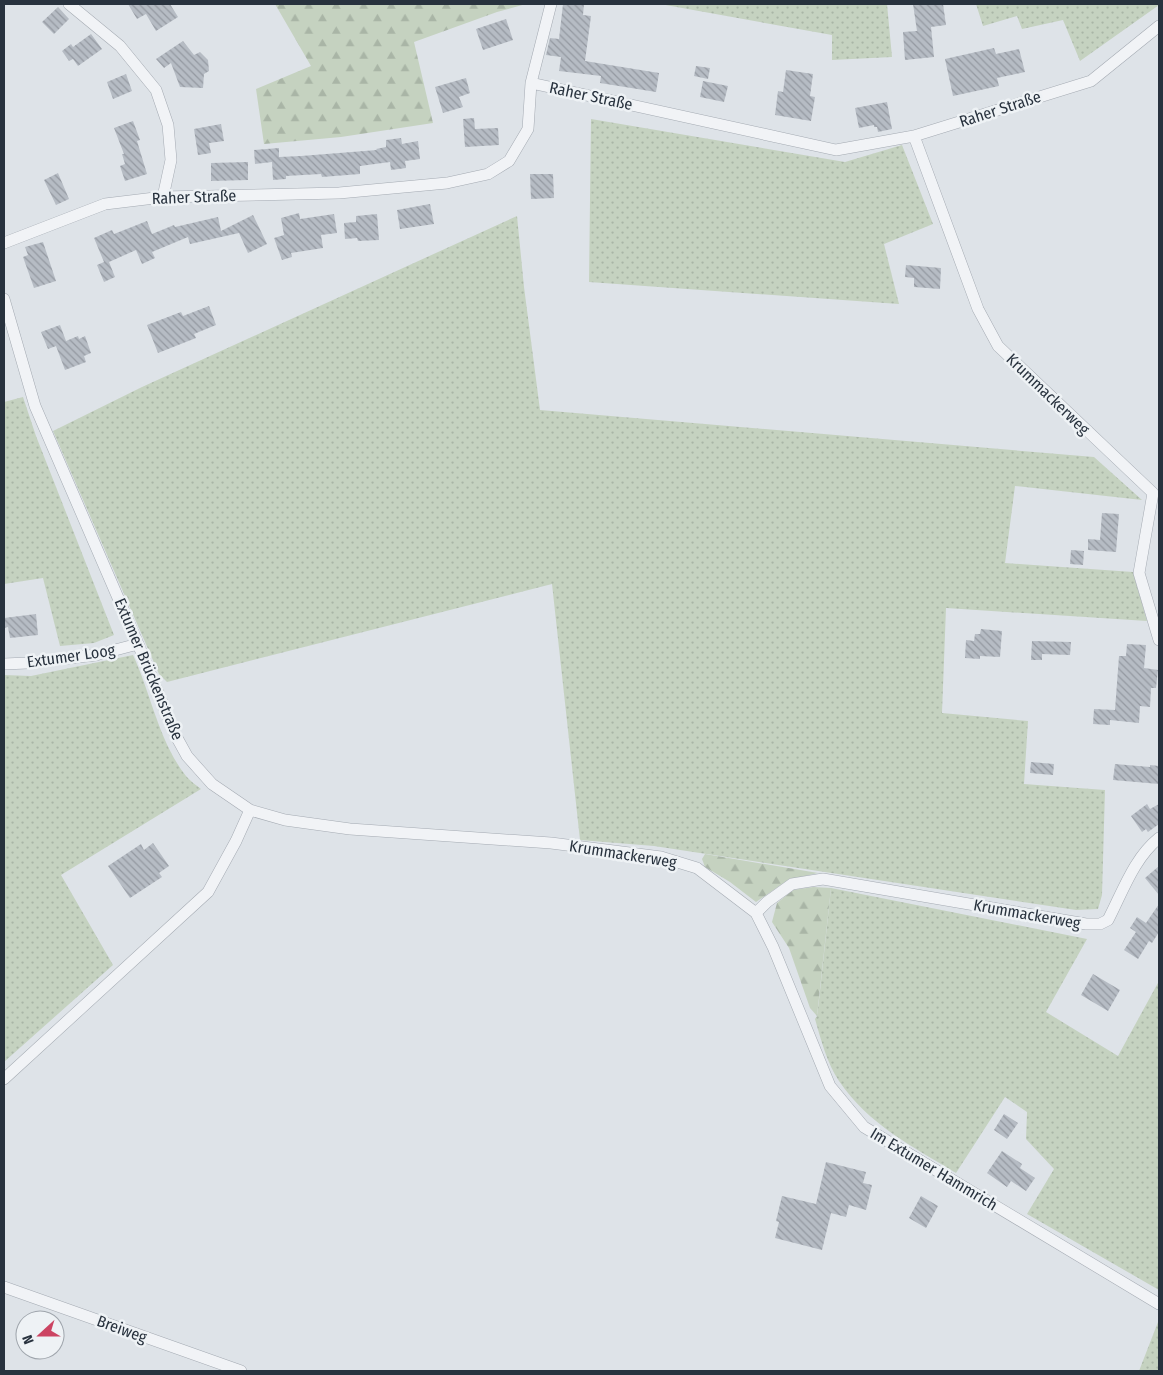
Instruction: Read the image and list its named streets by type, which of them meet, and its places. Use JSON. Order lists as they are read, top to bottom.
{
  "streets": {
    "street": [
      "Raher Straße",
      "Krummackerweg",
      "Extumer Loog",
      "Extumer Brückenstraße",
      "Im Extumer Hammrich",
      "Breiweg"
    ]
  },
  "crossings": [
    ["Raher Straße", "Krummackerweg"],
    ["Krummackerweg", "Extumer Brückenstraße"],
    ["Krummackerweg", "Im Extumer Hammrich"],
    ["Extumer Loog", "Extumer Brückenstraße"]
  ],
  "north": "left"
}
